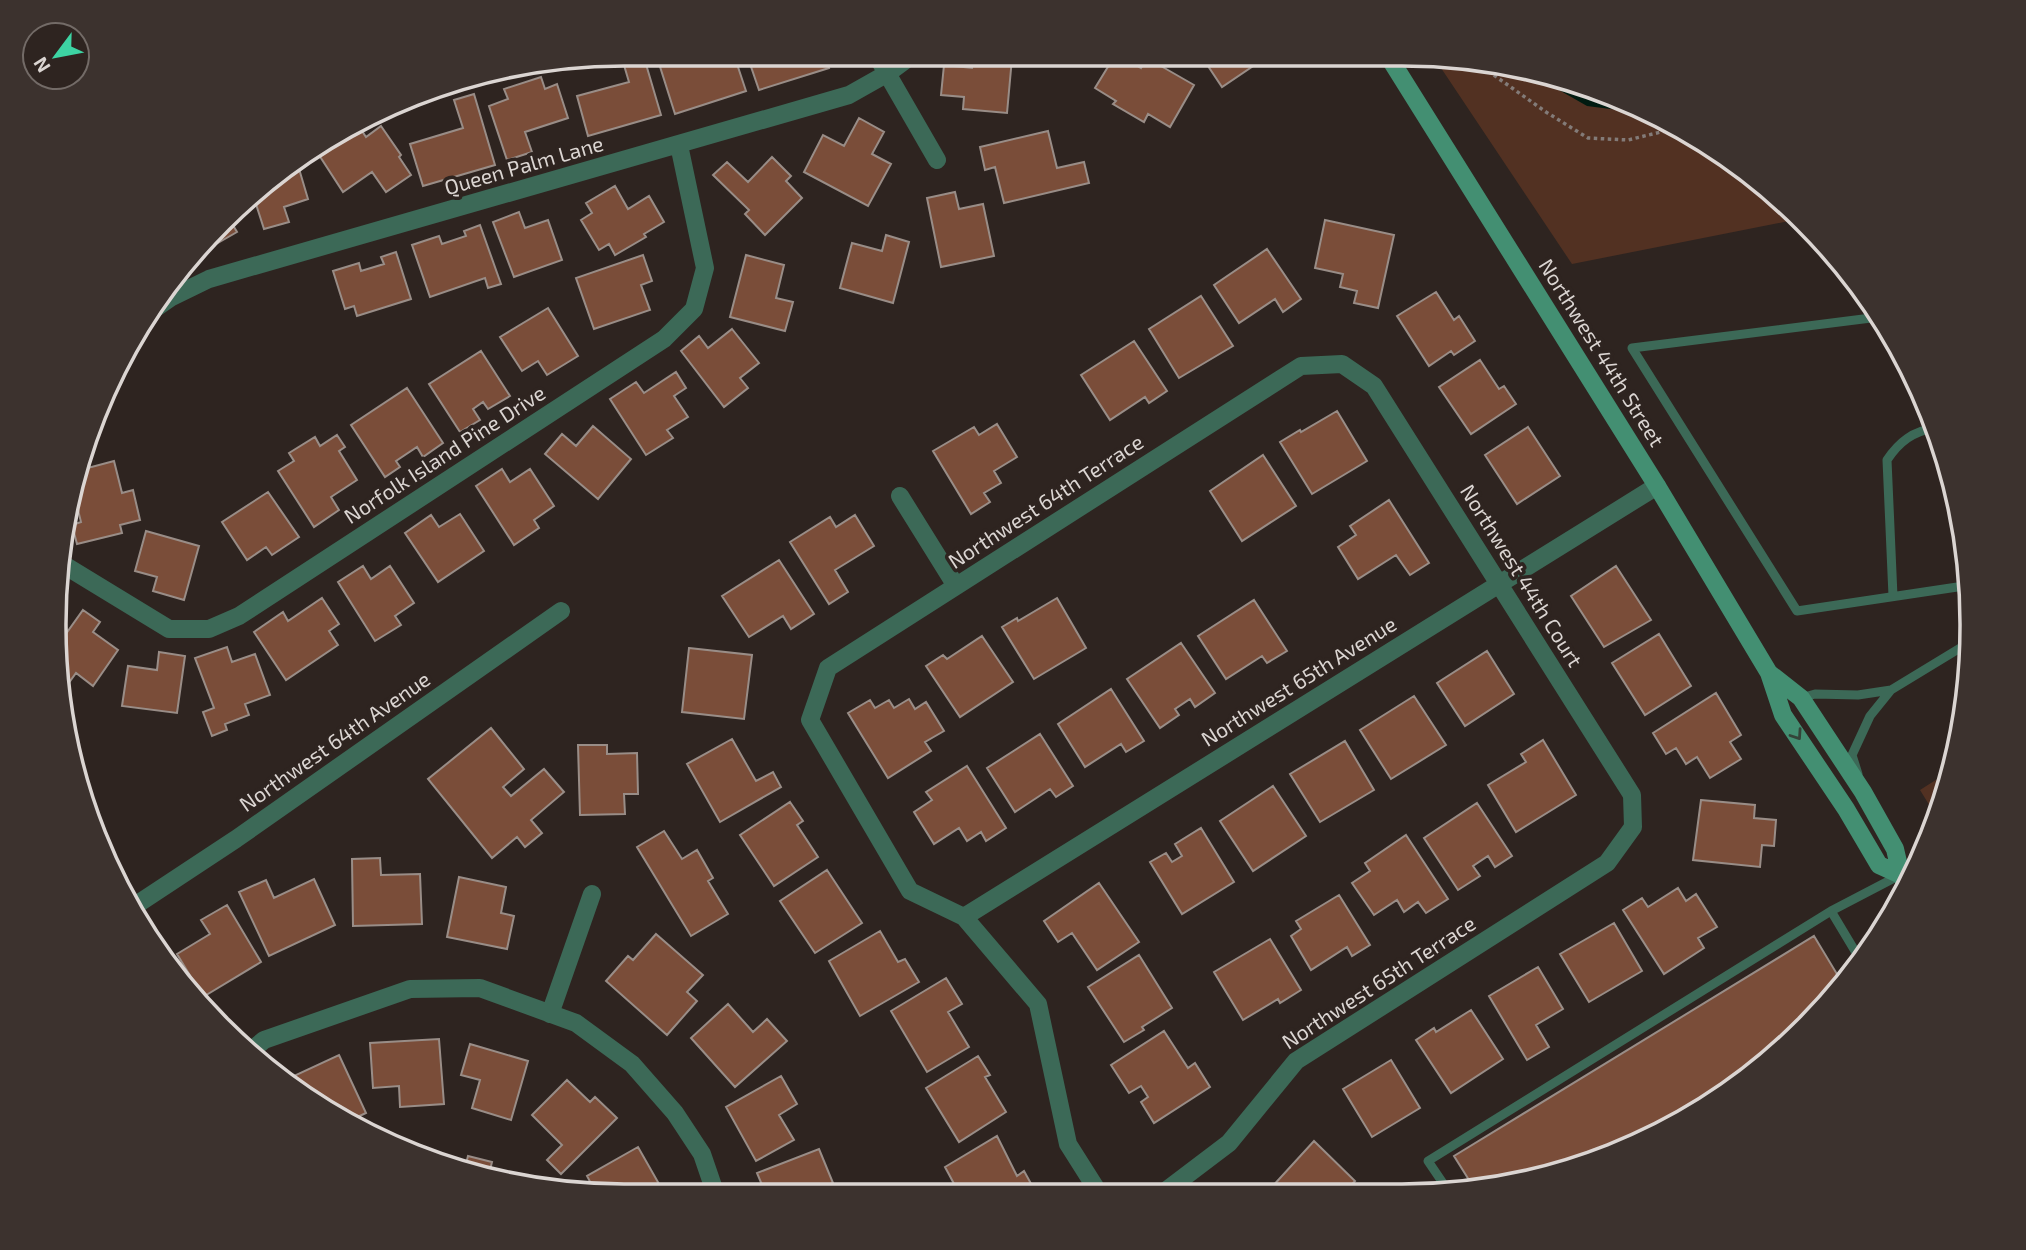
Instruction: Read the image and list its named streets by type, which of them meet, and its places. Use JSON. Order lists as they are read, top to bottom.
{
  "streets": {
    "street": [
      "Queen Palm Lane",
      "Northwest 44th Street",
      "Norfolk Island Pine Drive",
      "Northwest 64th Terrace",
      "Northwest 44th Court",
      "Northwest 65th Avenue",
      "Northwest 64th Avenue",
      "Northwest 65th Terrace"
    ]
  },
  "crossings": [
    ["Queen Palm Lane", "Norfolk Island Pine Drive"],
    ["Northwest 44th Street", "Northwest 65th Avenue"],
    ["Northwest 64th Terrace", "Northwest 44th Court"],
    ["Northwest 64th Terrace", "Northwest 65th Avenue"],
    ["Northwest 44th Court", "Northwest 65th Avenue"],
    ["Northwest 44th Court", "Northwest 65th Terrace"]
  ],
  "north": "bottom left"
}
